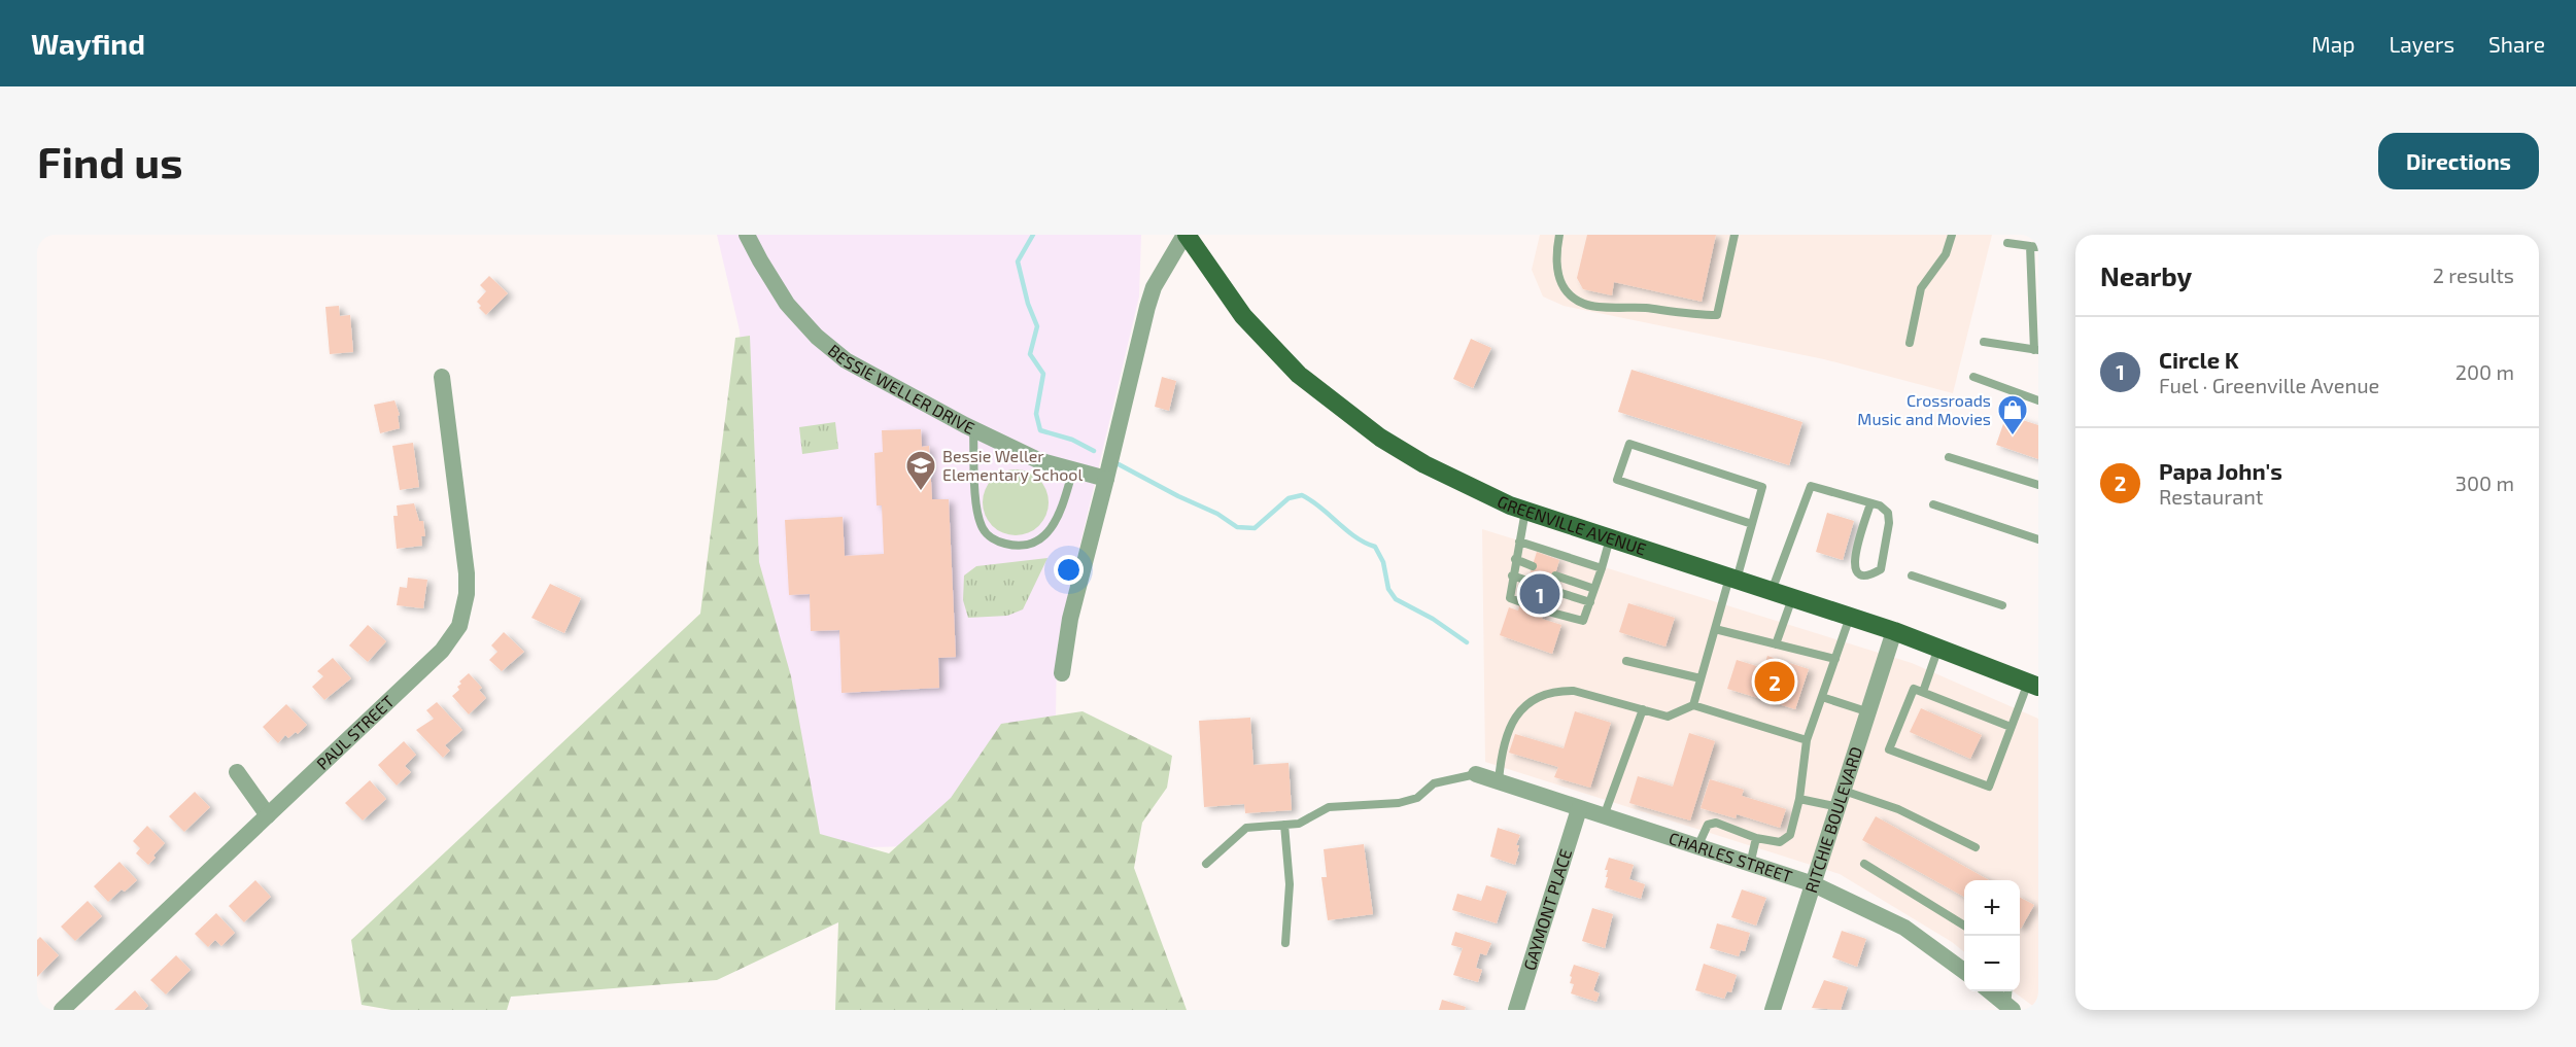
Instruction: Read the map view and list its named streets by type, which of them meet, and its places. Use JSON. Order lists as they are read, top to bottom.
{
  "streets": {
    "main road": ["GREENVILLE AVENUE"],
    "street": [
      "BESSIE WELLER DRIVE",
      "PAUL STREET",
      "RITCHIE BOULEVARD",
      "CHARLES STREET",
      "GAYMONT PLACE"
    ]
  },
  "crossings": [
    ["GREENVILLE AVENUE", "RITCHIE BOULEVARD"],
    ["RITCHIE BOULEVARD", "CHARLES STREET"],
    ["CHARLES STREET", "GAYMONT PLACE"]
  ],
  "places": {
    "shop": ["Crossroads Music and Movies"],
    "school or university": ["Bessie Weller Elementary School"]
  },
  "page": {
    "header": "Wayfind",
    "nav": ["Map", "Layers", "Share"],
    "buttons": "Directions",
    "title": "Find us",
    "heading": ["Nearby", "2 results"],
    "list": [
      {
        "mark": "1",
        "name": "Circle K",
        "note": "Fuel · Greenville Avenue",
        "value": "200 m"
      },
      {
        "mark": "2",
        "name": "Papa John's",
        "note": "Restaurant",
        "value": "300 m"
      }
    ],
    "pins": ["1", "2"],
    "map_buttons": ["+", "−"]
  }
}
